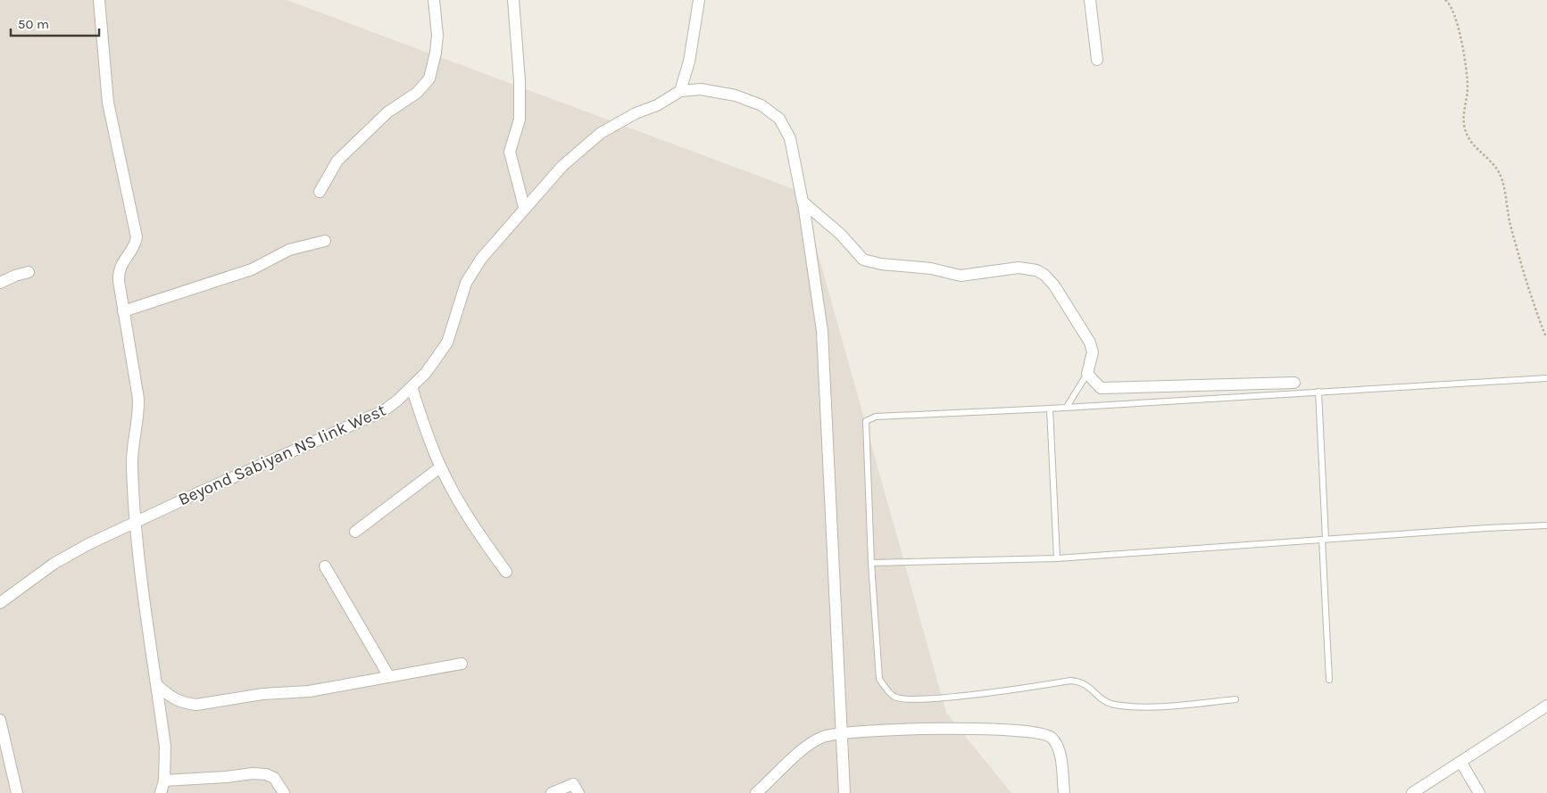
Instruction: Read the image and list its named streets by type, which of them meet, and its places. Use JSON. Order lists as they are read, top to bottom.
{
  "streets": {
    "street": ["Beyond Sabiyan NS link West"]
  },
  "scale_bar": "50 m"
}
